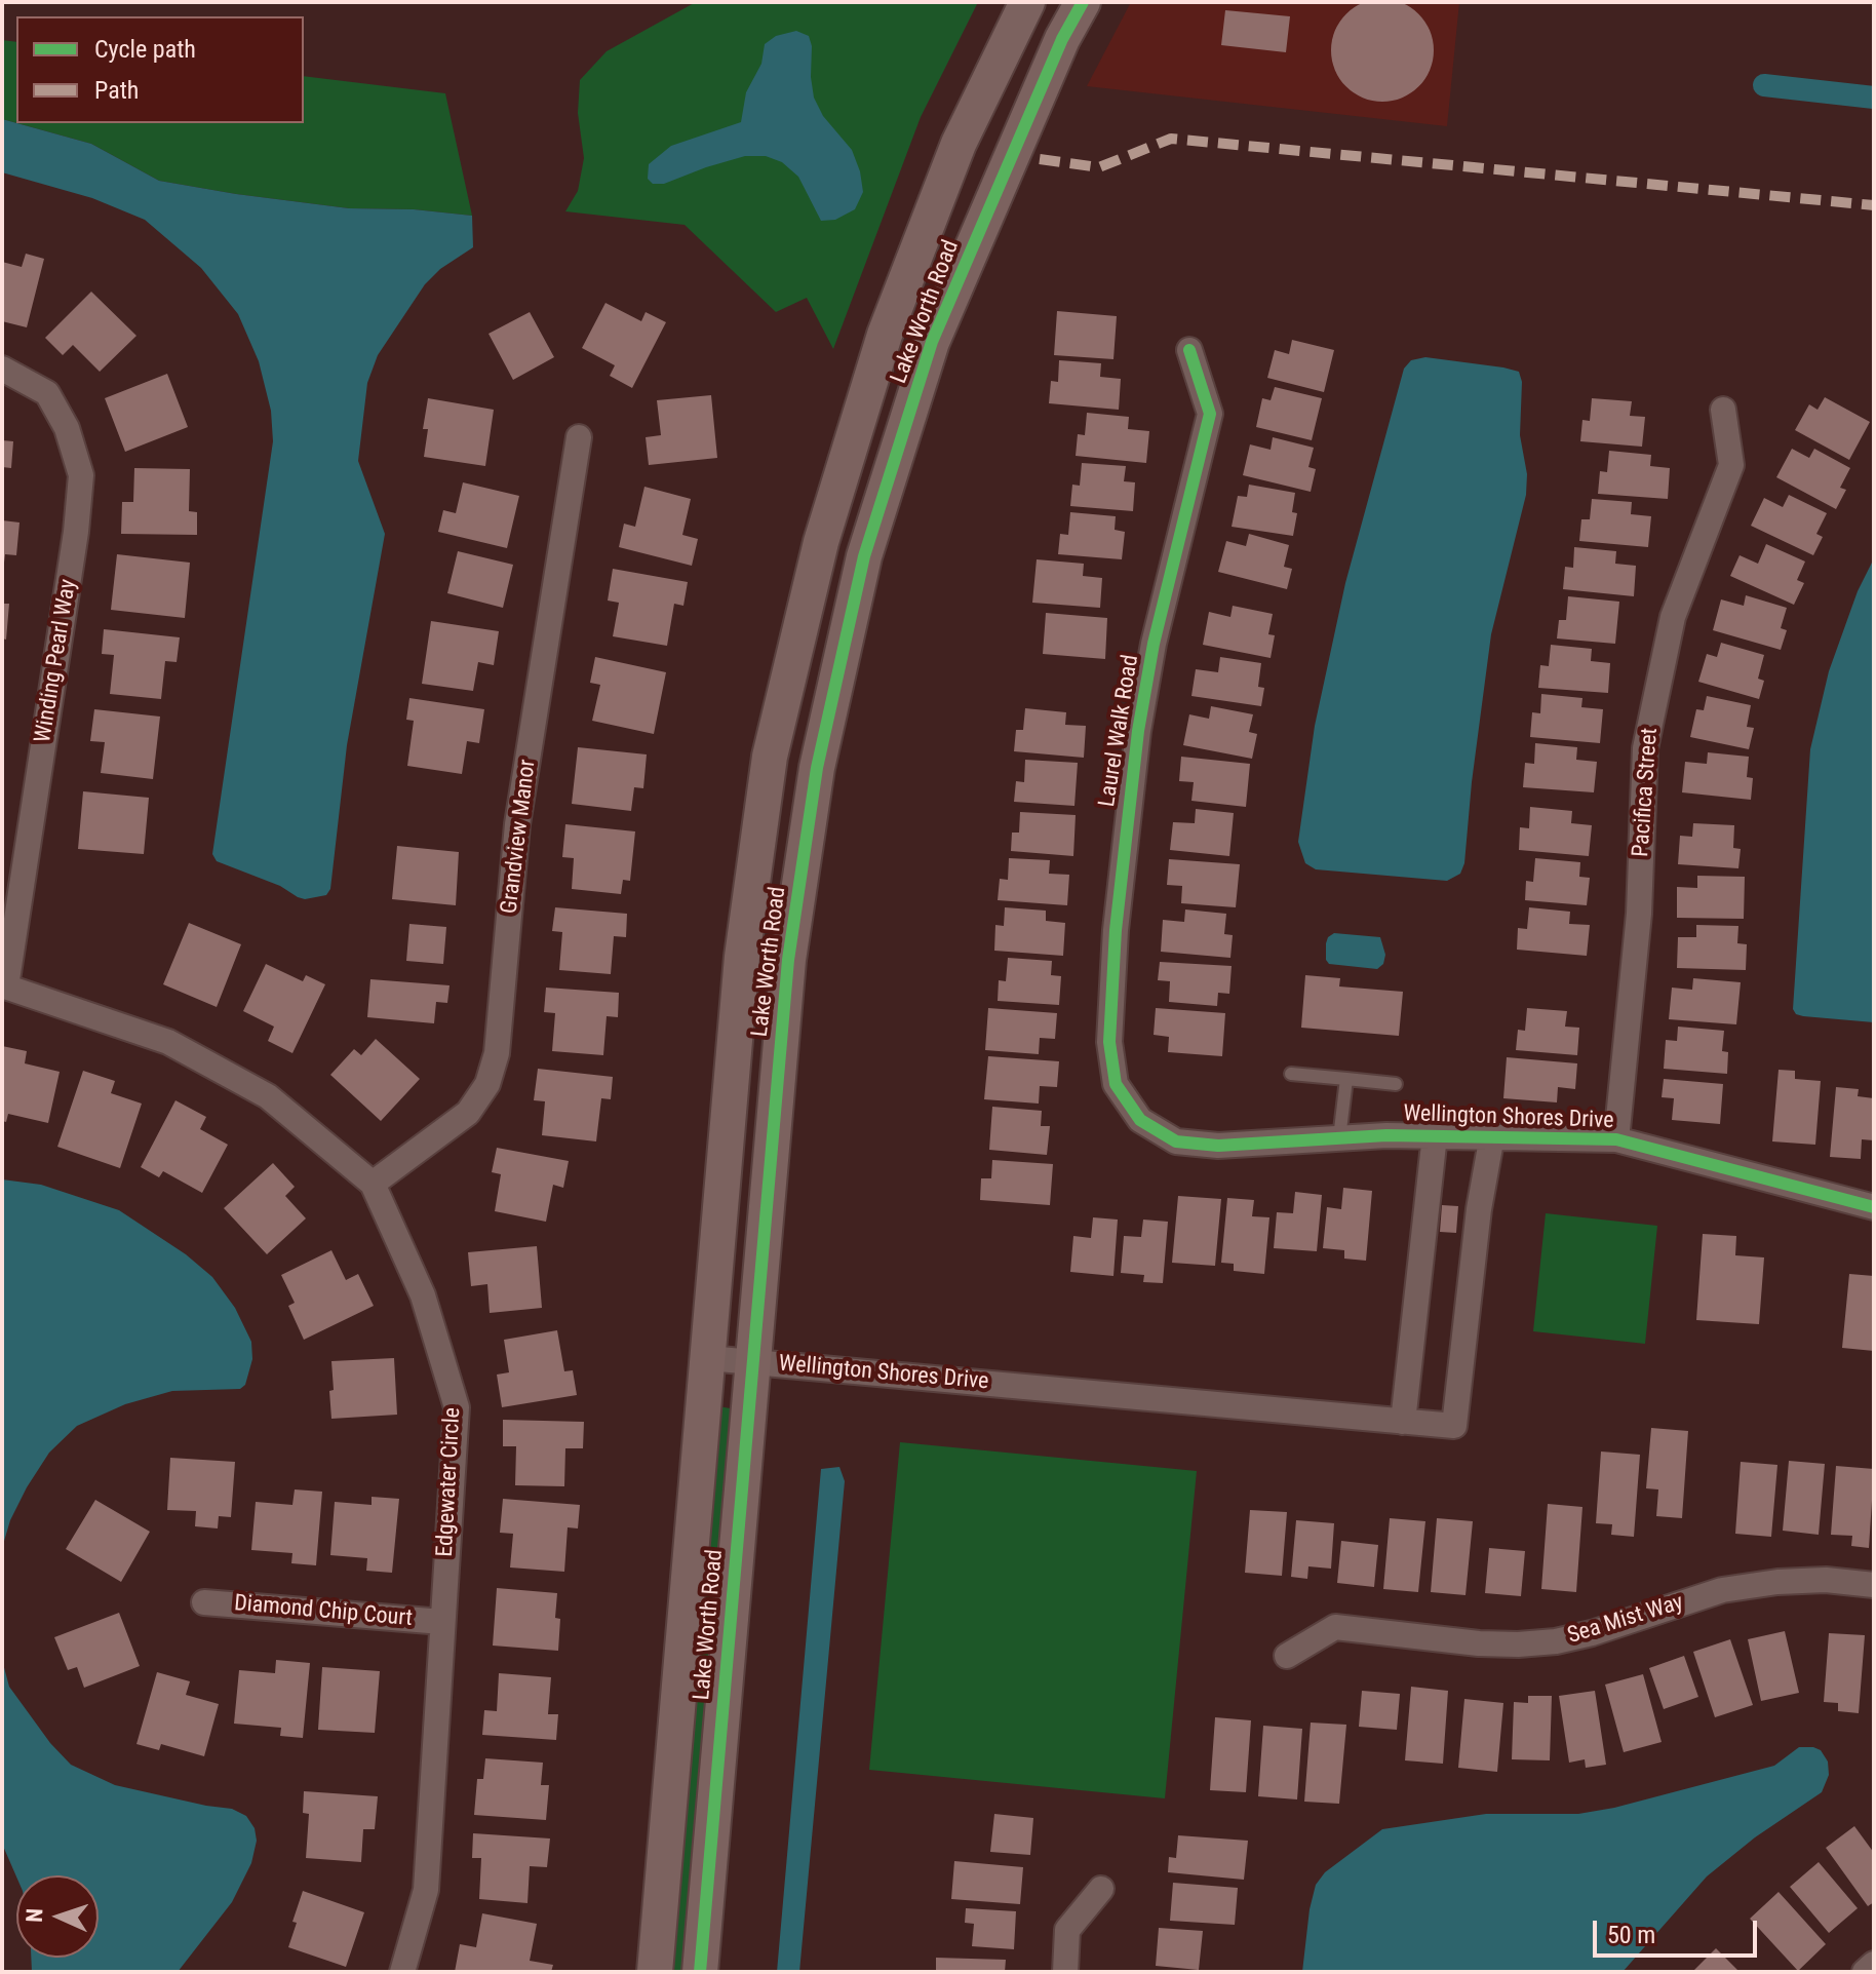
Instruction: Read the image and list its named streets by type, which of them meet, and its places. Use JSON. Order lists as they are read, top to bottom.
{
  "streets": {
    "street": [
      "Lake Worth Road",
      "Winding Pearl Way",
      "Laurel Walk Road",
      "Pacifica Street",
      "Grandview Manor",
      "Wellington Shores Drive",
      "Edgewater Circle",
      "Diamond Chip Court",
      "Sea Mist Way"
    ]
  },
  "crossings": [
    ["Lake Worth Road", "Wellington Shores Drive"],
    ["Winding Pearl Way", "Edgewater Circle"],
    ["Laurel Walk Road", "Wellington Shores Drive"],
    ["Pacifica Street", "Wellington Shores Drive"],
    ["Grandview Manor", "Edgewater Circle"],
    ["Edgewater Circle", "Diamond Chip Court"]
  ],
  "legend": ["Cycle path", "Path"],
  "scale_bar": "50 m",
  "north": "left"
}
